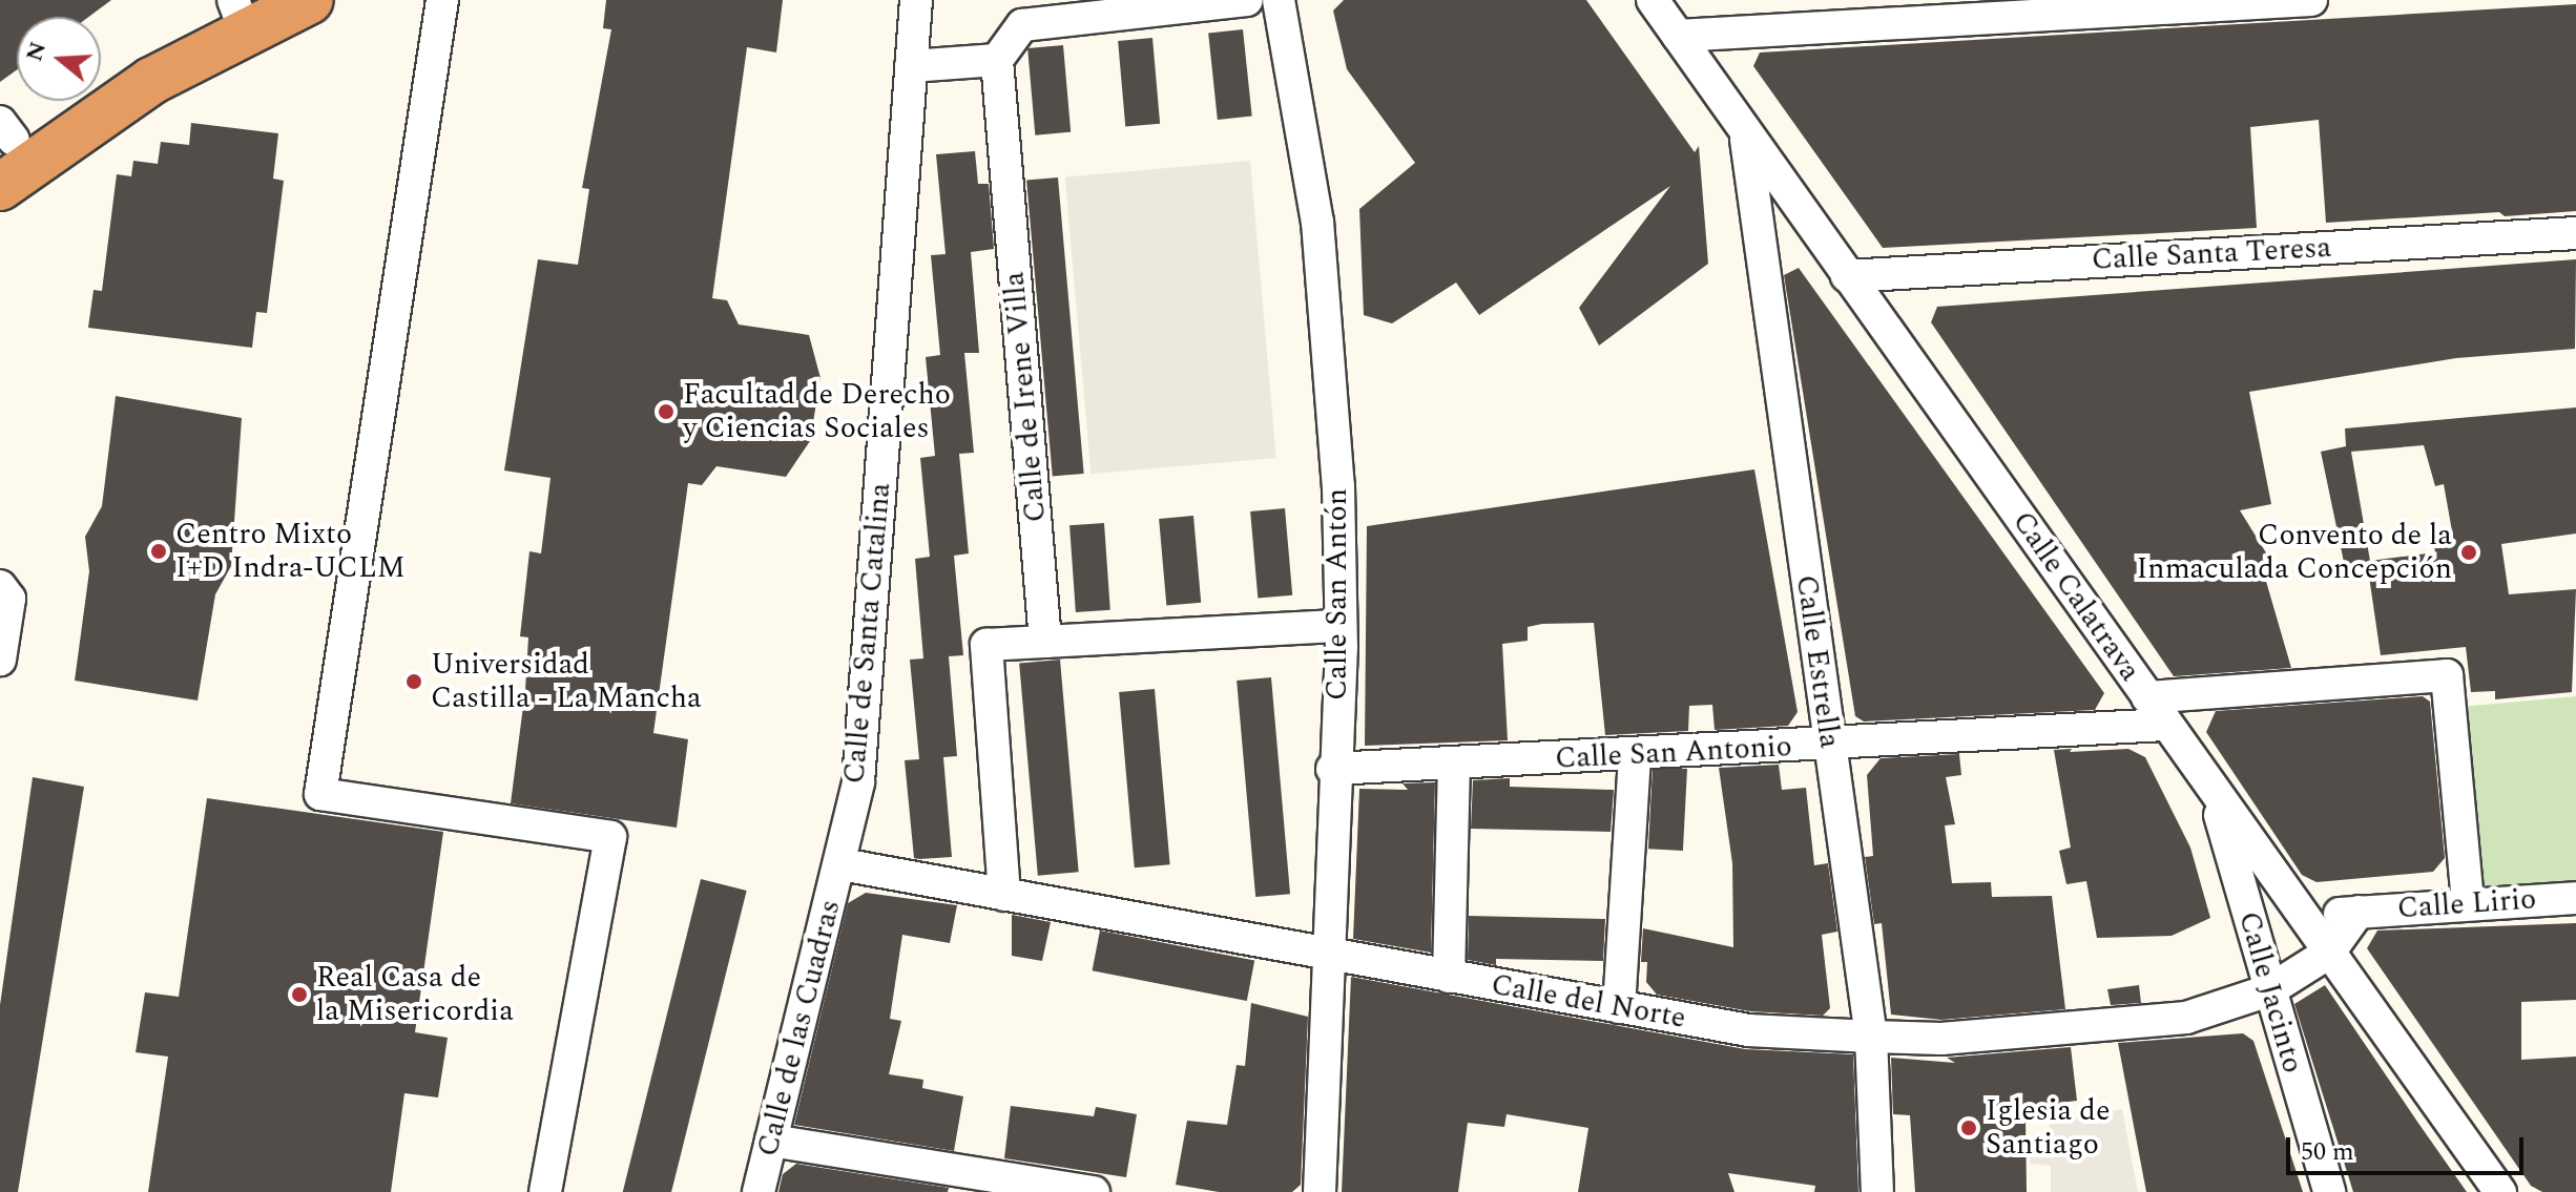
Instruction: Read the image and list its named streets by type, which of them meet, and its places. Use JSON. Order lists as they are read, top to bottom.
{
  "streets": {
    "street": [
      "Calle Santa Teresa",
      "Calle de Irene Villa",
      "Calle San Antón",
      "Calle Calatrava",
      "Calle de Santa Catalina",
      "Calle Estrella",
      "Calle San Antonio",
      "Calle Lirio",
      "Calle Jacinto",
      "Calle del Norte",
      "Calle de las Cuadras"
    ]
  },
  "crossings": [
    ["Calle Santa Teresa", "Calle Calatrava"],
    ["Calle San Antón", "Calle San Antonio"],
    ["Calle San Antón", "Calle del Norte"],
    ["Calle Calatrava", "Calle Estrella"],
    ["Calle Calatrava", "Calle San Antonio"],
    ["Calle Calatrava", "Calle Lirio"],
    ["Calle Calatrava", "Calle Jacinto"],
    ["Calle Calatrava", "Calle del Norte"],
    ["Calle de Santa Catalina", "Calle del Norte"],
    ["Calle de Santa Catalina", "Calle de las Cuadras"],
    ["Calle Estrella", "Calle San Antonio"],
    ["Calle Estrella", "Calle del Norte"],
    ["Calle Lirio", "Calle del Norte"],
    ["Calle Jacinto", "Calle del Norte"],
    ["Calle del Norte", "Calle de las Cuadras"]
  ],
  "places": [
    "Facultad de Derecho y Ciencias Sociales",
    "Centro Mixto I+D Indra-UCLM",
    "Convento de la Inmaculada Concepción",
    "Universidad Castilla - La Mancha",
    "Real Casa de la Misericordia",
    "Iglesia de Santiago"
  ],
  "scale_bar": "50 m",
  "north": "left"
}
